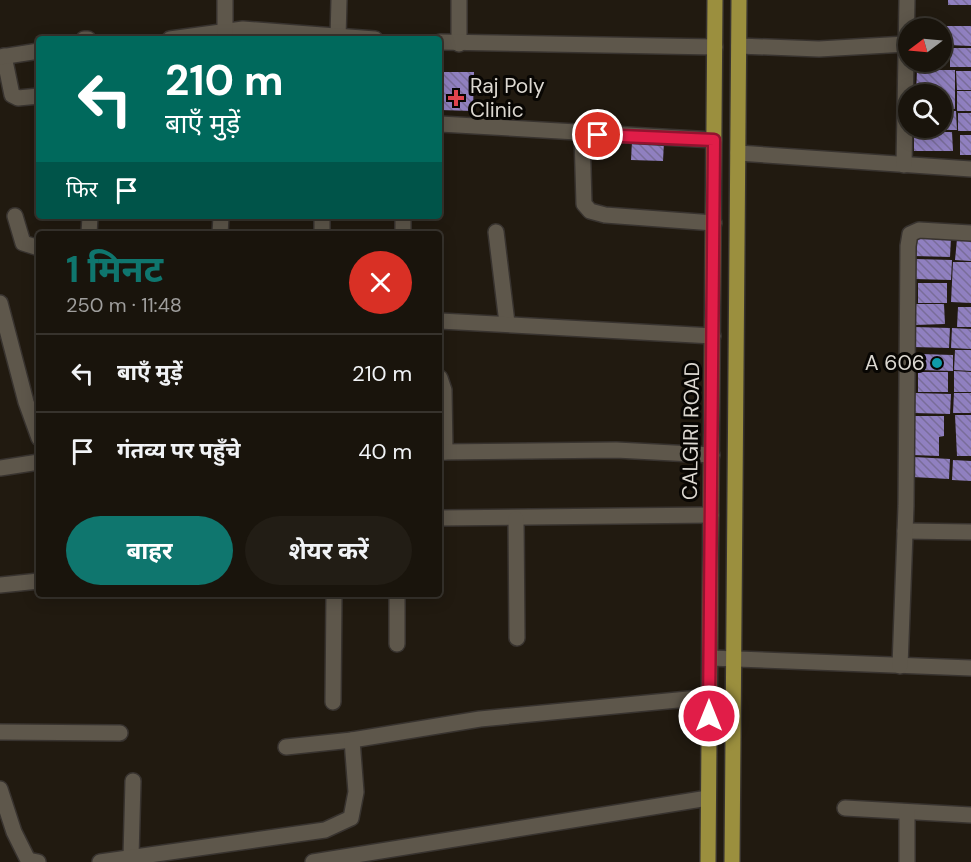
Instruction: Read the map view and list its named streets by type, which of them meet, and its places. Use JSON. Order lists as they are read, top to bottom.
{
  "streets": {
    "main road": ["CALGIRI ROAD"]
  },
  "places": {
    "health": ["Raj Poly Clinic"],
    "other": ["A 606"]
  },
  "north": "left",
  "page": {
    "turn": ["210 m", "बाएँ मुड़ें"],
    "then": "फिर",
    "heading": ["1 मिनट", "250 m · 11:48"],
    "list": [
      {
        "name": "बाएँ मुड़ें",
        "value": "210 m"
      },
      {
        "name": "गंतव्य पर पहुँचे",
        "value": "40 m"
      }
    ],
    "buttons": ["बाहर", "शेयर करें"]
  }
}
